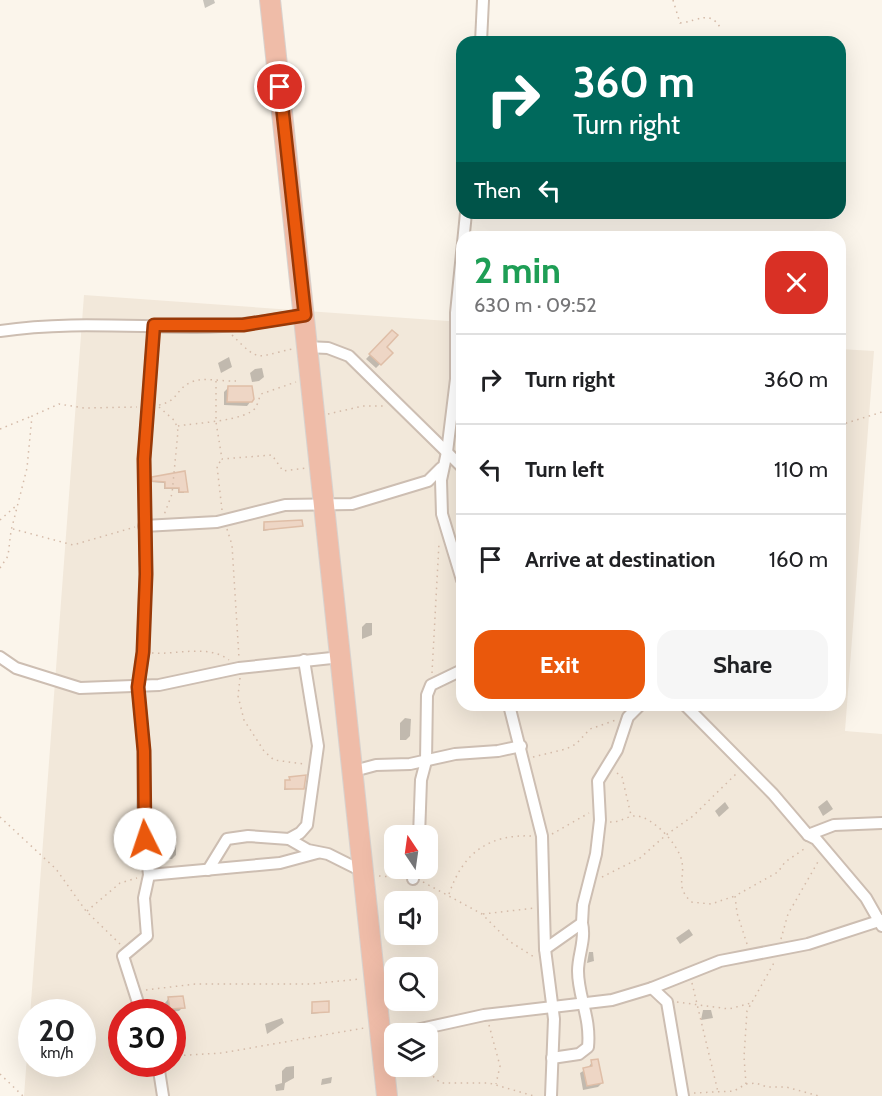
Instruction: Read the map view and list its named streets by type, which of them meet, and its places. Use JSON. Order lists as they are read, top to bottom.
{
  "north": "top",
  "page": {
    "turn": ["360 m", "Turn right"],
    "then": "Then",
    "heading": ["2 min", "630 m · 09:52"],
    "list": [
      {
        "name": "Turn right",
        "value": "360 m"
      },
      {
        "name": "Turn left",
        "value": "110 m"
      },
      {
        "name": "Arrive at destination",
        "value": "160 m"
      }
    ],
    "buttons": ["Exit", "Share"],
    "speed": "20 km/h",
    "limit": "30"
  }
}
